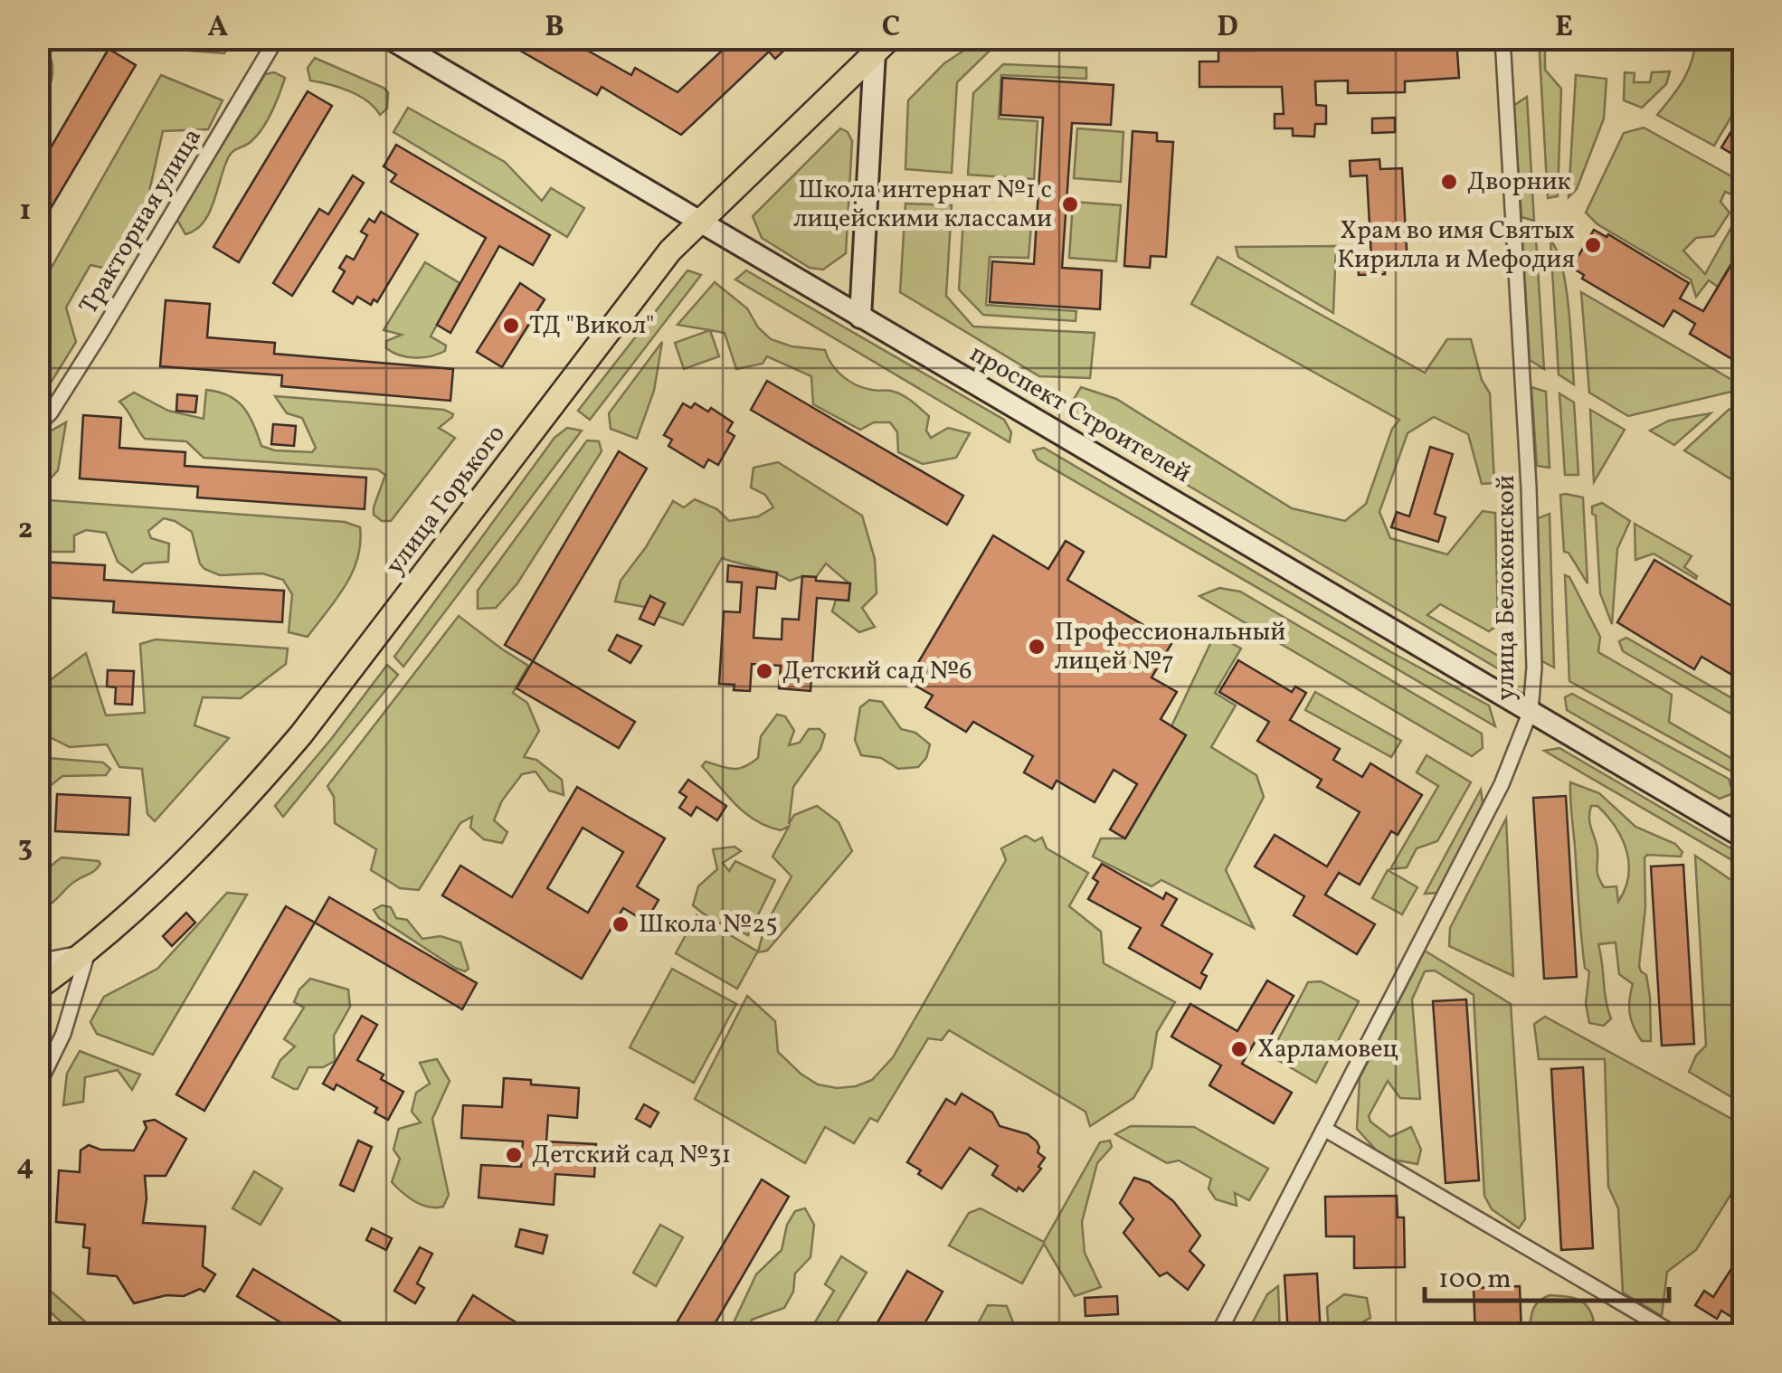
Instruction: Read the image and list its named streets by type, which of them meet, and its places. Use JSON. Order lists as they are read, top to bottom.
{
  "streets": {
    "main road": ["проспект Строителей", "улица Горького"],
    "street": ["Тракторная улица", "улица Белоконской"]
  },
  "crossings": [
    ["проспект Строителей", "улица Горького"],
    ["проспект Строителей", "улица Белоконской"]
  ],
  "places": [
    "Дворник",
    "Школа интернат №1 с лицейскими классами",
    "Храм во имя Святых Кирилла и Мефодия",
    "ТД \"Викол\"",
    "Профессиональный лицей №7",
    "Детский сад №6",
    "Школа №25",
    "Харламовец",
    "Детский сад №31"
  ],
  "scale_bar": "100 m",
  "grid": {
    "columns": [
      "A",
      "B",
      "C",
      "D",
      "E"
    ],
    "rows": [
      "1",
      "2",
      "3",
      "4"
    ]
  }
}
